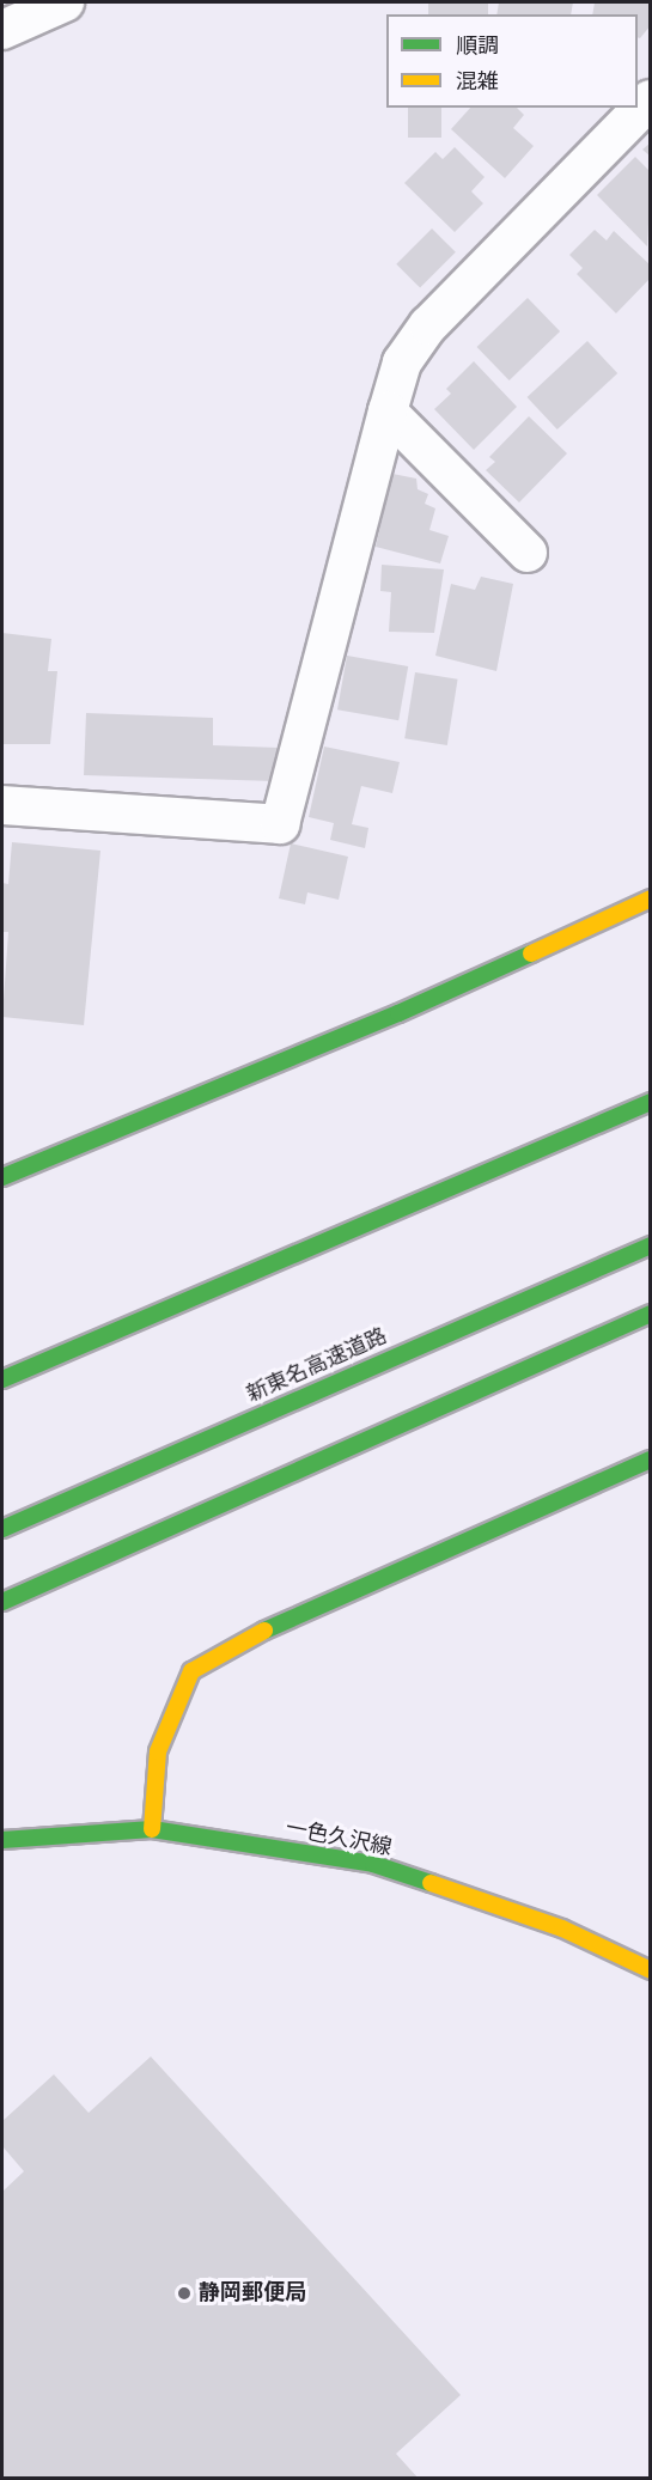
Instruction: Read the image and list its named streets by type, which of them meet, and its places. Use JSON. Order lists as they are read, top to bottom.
{
  "streets": {
    "main road": ["新東名高速道路", "一色久沢線"]
  },
  "places": ["静岡郵便局"],
  "legend": ["順調", "混雑"]
}
